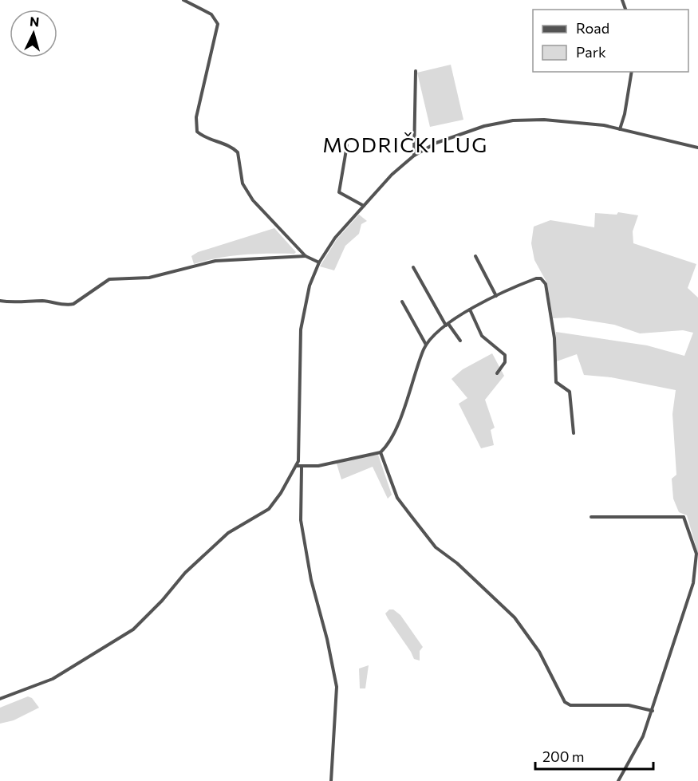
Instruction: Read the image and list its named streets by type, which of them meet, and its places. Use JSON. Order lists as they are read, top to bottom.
{
  "districts": ["MODRIČKI LUG"],
  "legend": ["Road", "Park"],
  "scale_bar": "200 m",
  "north": "top"
}
